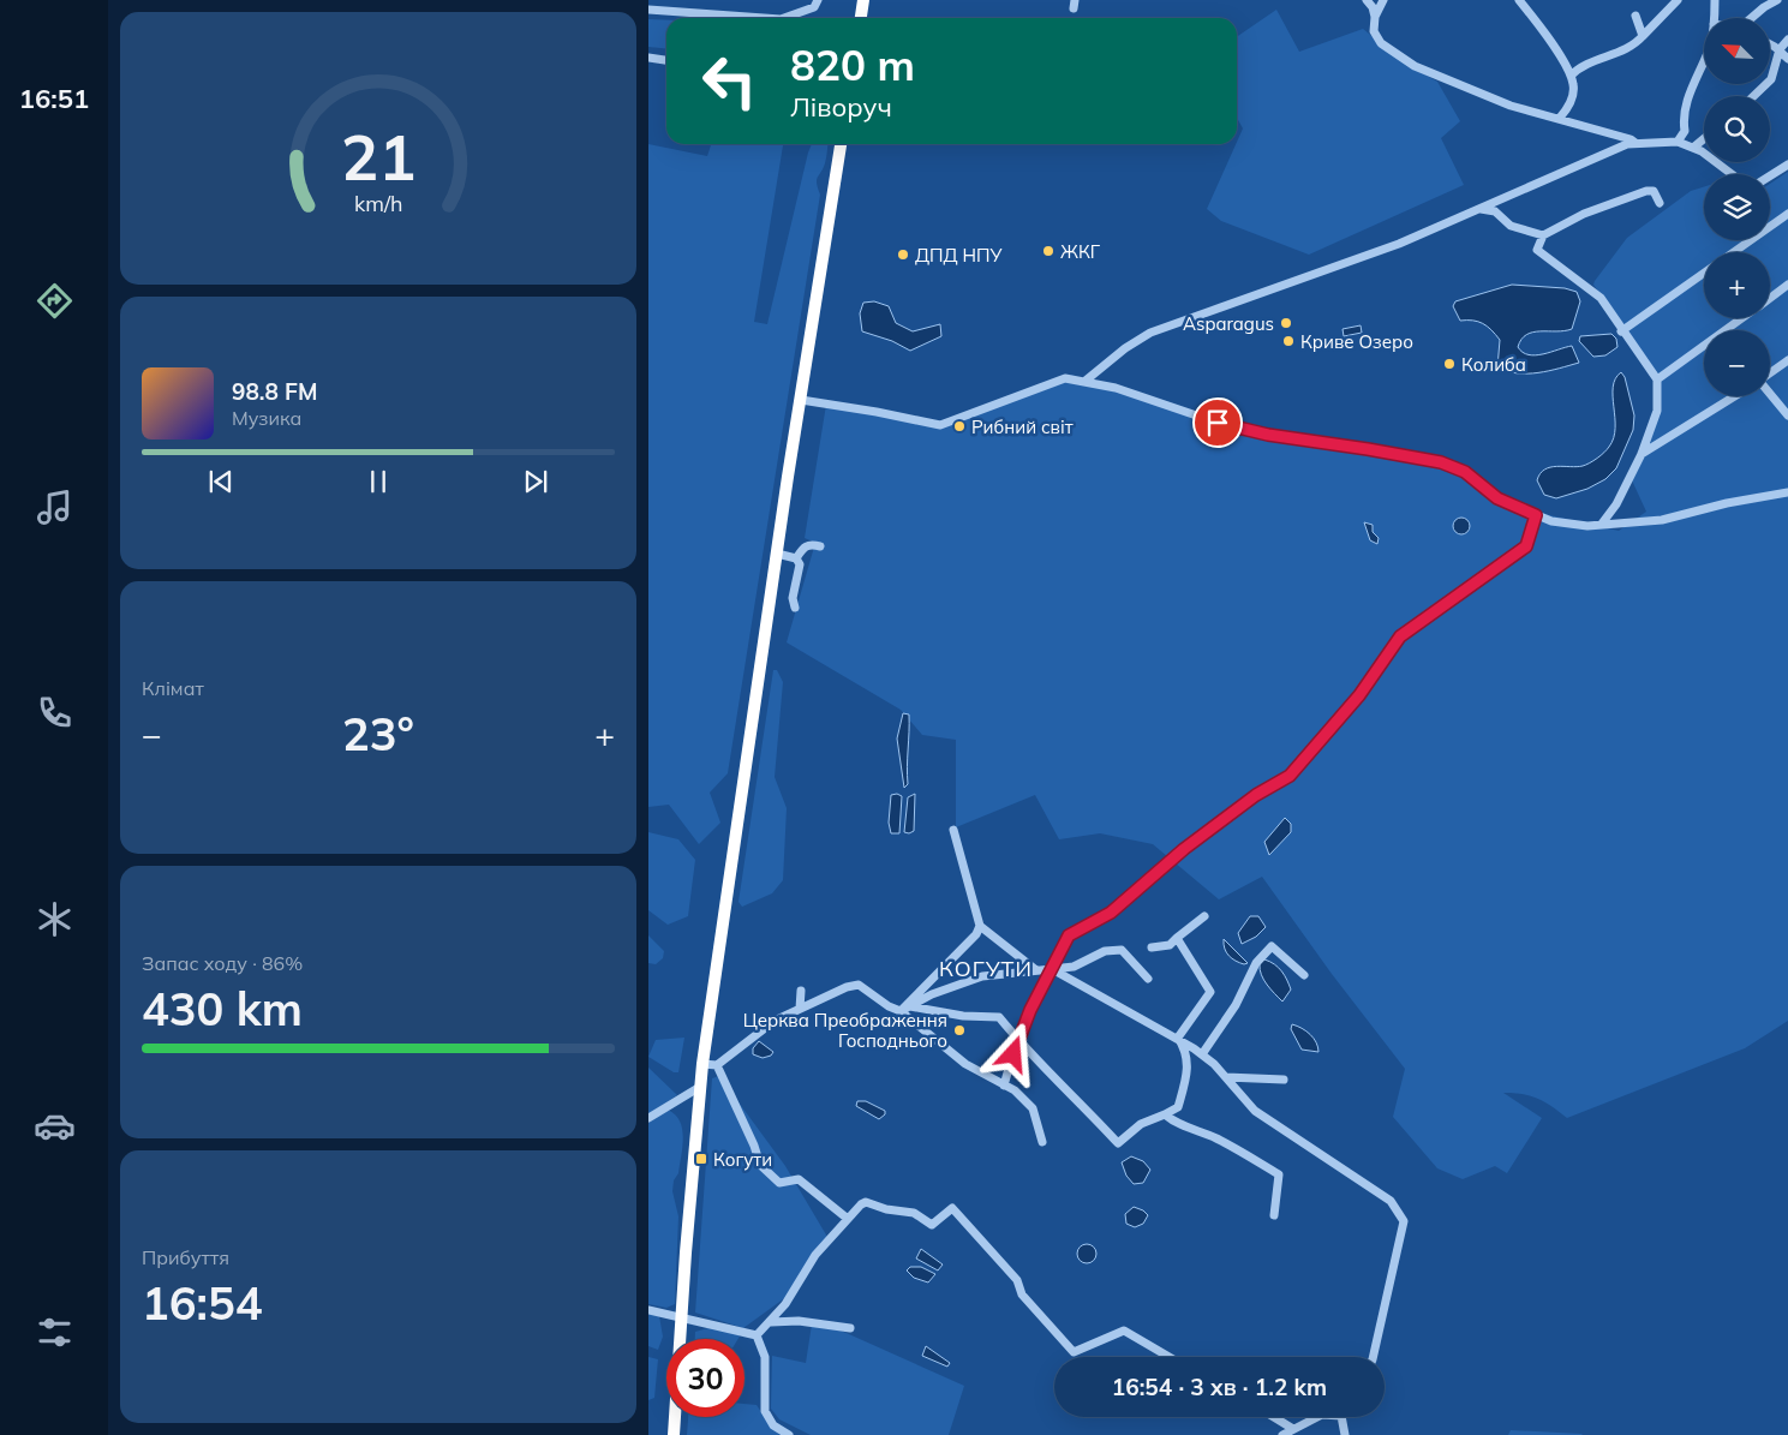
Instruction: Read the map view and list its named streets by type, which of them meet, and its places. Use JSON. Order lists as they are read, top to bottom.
{
  "districts": ["КОГУТИ"],
  "places": {
    "other": [
      "ЖКГ",
      "ДПД НПУ",
      "Asparagus",
      "Криве Озеро",
      "Колиба",
      "Рибний світ",
      "Церква Преображення Господнього"
    ],
    "transit": ["Когути"]
  },
  "north": "top left",
  "page": {
    "tabs": "16:51",
    "map_buttons": ["+", "−"],
    "turn": ["820 m", "Ліворуч"],
    "song": ["98.8 FM", "Музика"],
    "tile": [
      "Клімат",
      ["Запас ходу · 86%", "430 km"],
      ["Прибуття", "16:54"]
    ],
    "heat": ["−", "23°", "+"],
    "limit": "30",
    "trip": "16:54 · 3 хв · 1.2 km",
    "gauge": ["21", "km/h"]
  }
}
